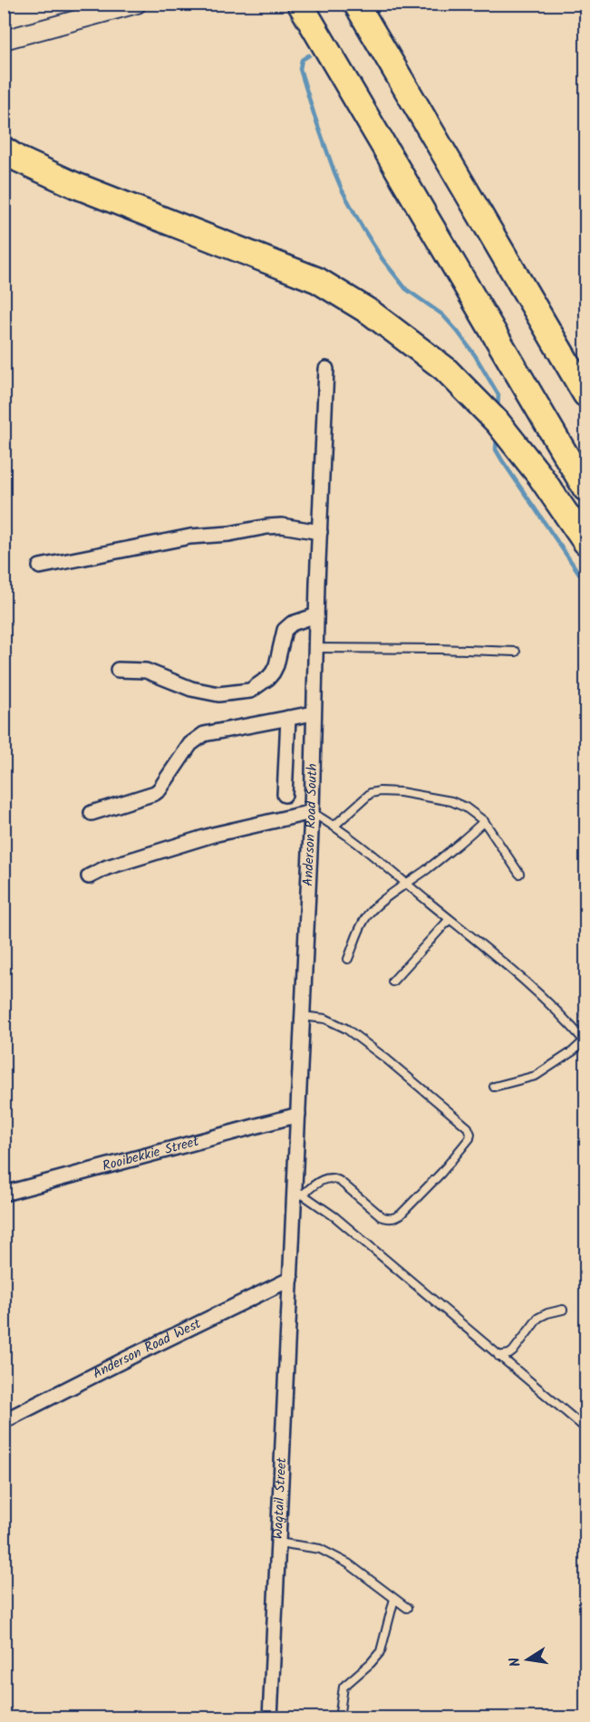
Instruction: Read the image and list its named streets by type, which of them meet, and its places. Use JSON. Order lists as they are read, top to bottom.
{
  "streets": {
    "street": [
      "Anderson Road South",
      "Rooibekkie Street",
      "Anderson Road West",
      "Wagtail Street"
    ]
  },
  "crossings": [
    ["Anderson Road South", "Rooibekkie Street"],
    ["Anderson Road South", "Anderson Road West"],
    ["Anderson Road South", "Wagtail Street"],
    ["Anderson Road West", "Wagtail Street"]
  ],
  "north": "left"
}
